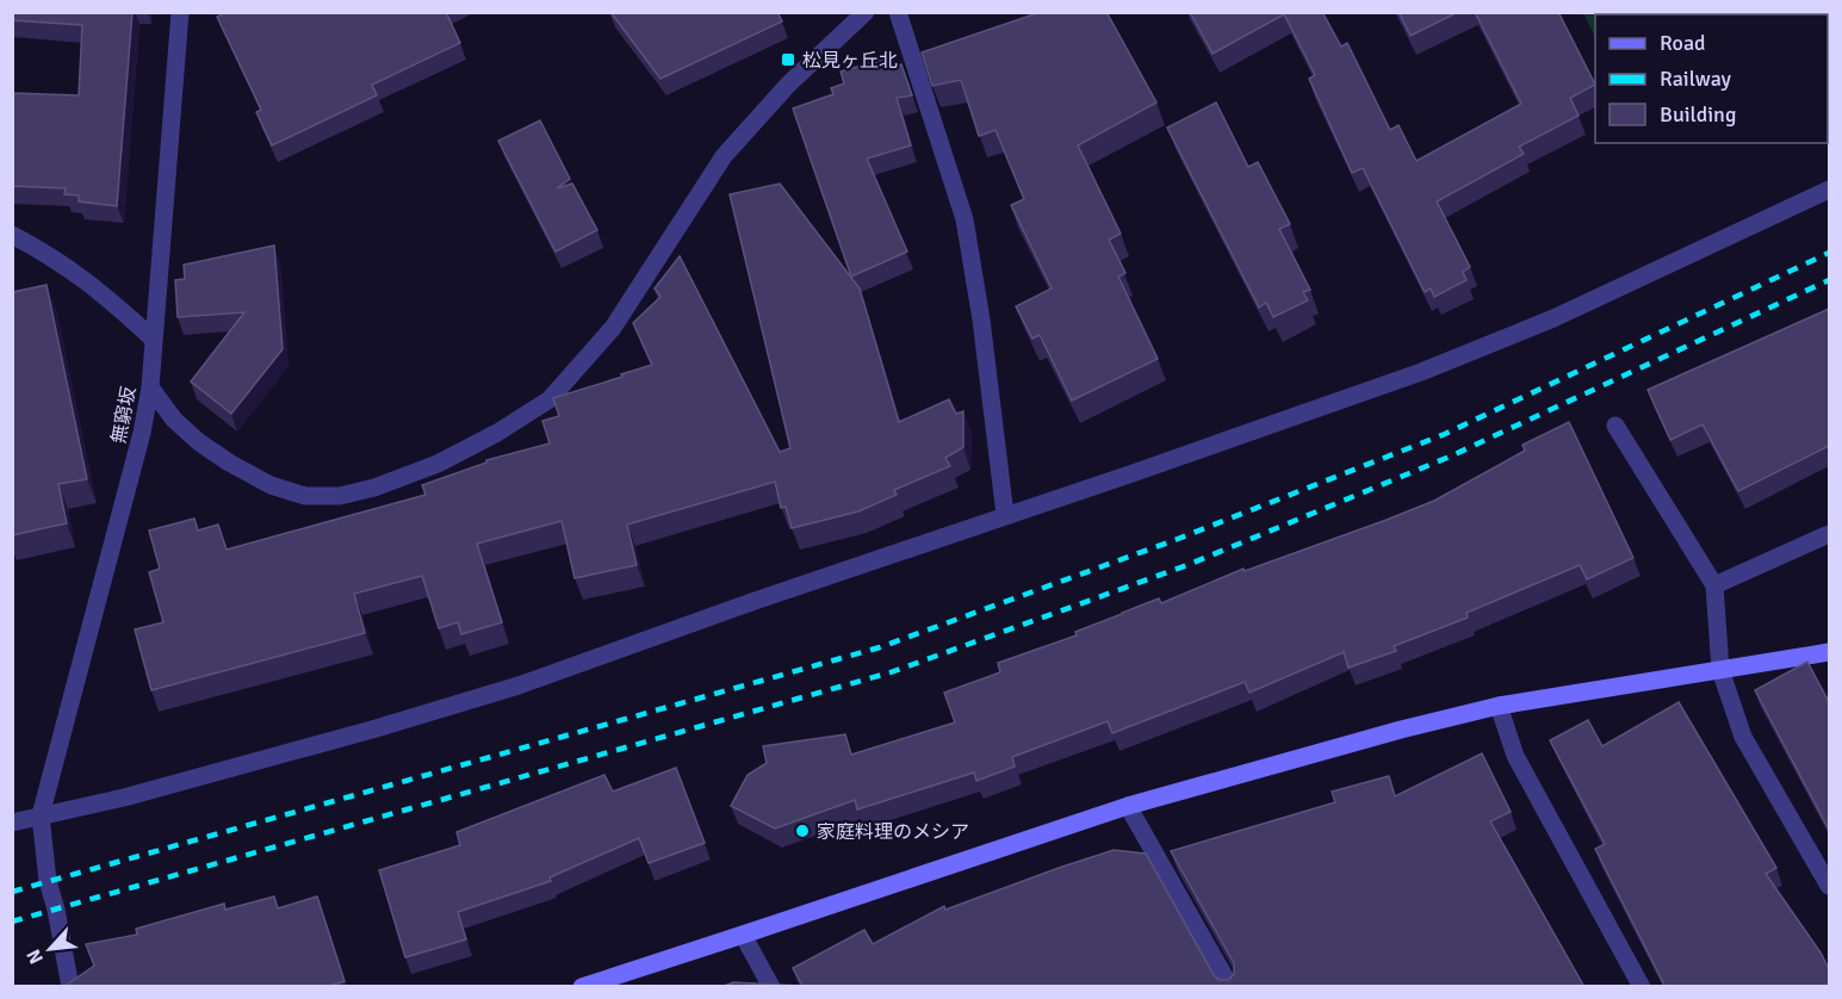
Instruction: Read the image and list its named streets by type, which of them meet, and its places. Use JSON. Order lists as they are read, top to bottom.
{
  "streets": {
    "street": ["無窮坂"]
  },
  "places": {
    "transit": ["松見ヶ丘北"],
    "other": ["家庭料理のメシア"]
  },
  "legend": ["Road", "Railway", "Building"],
  "north": "bottom left"
}
